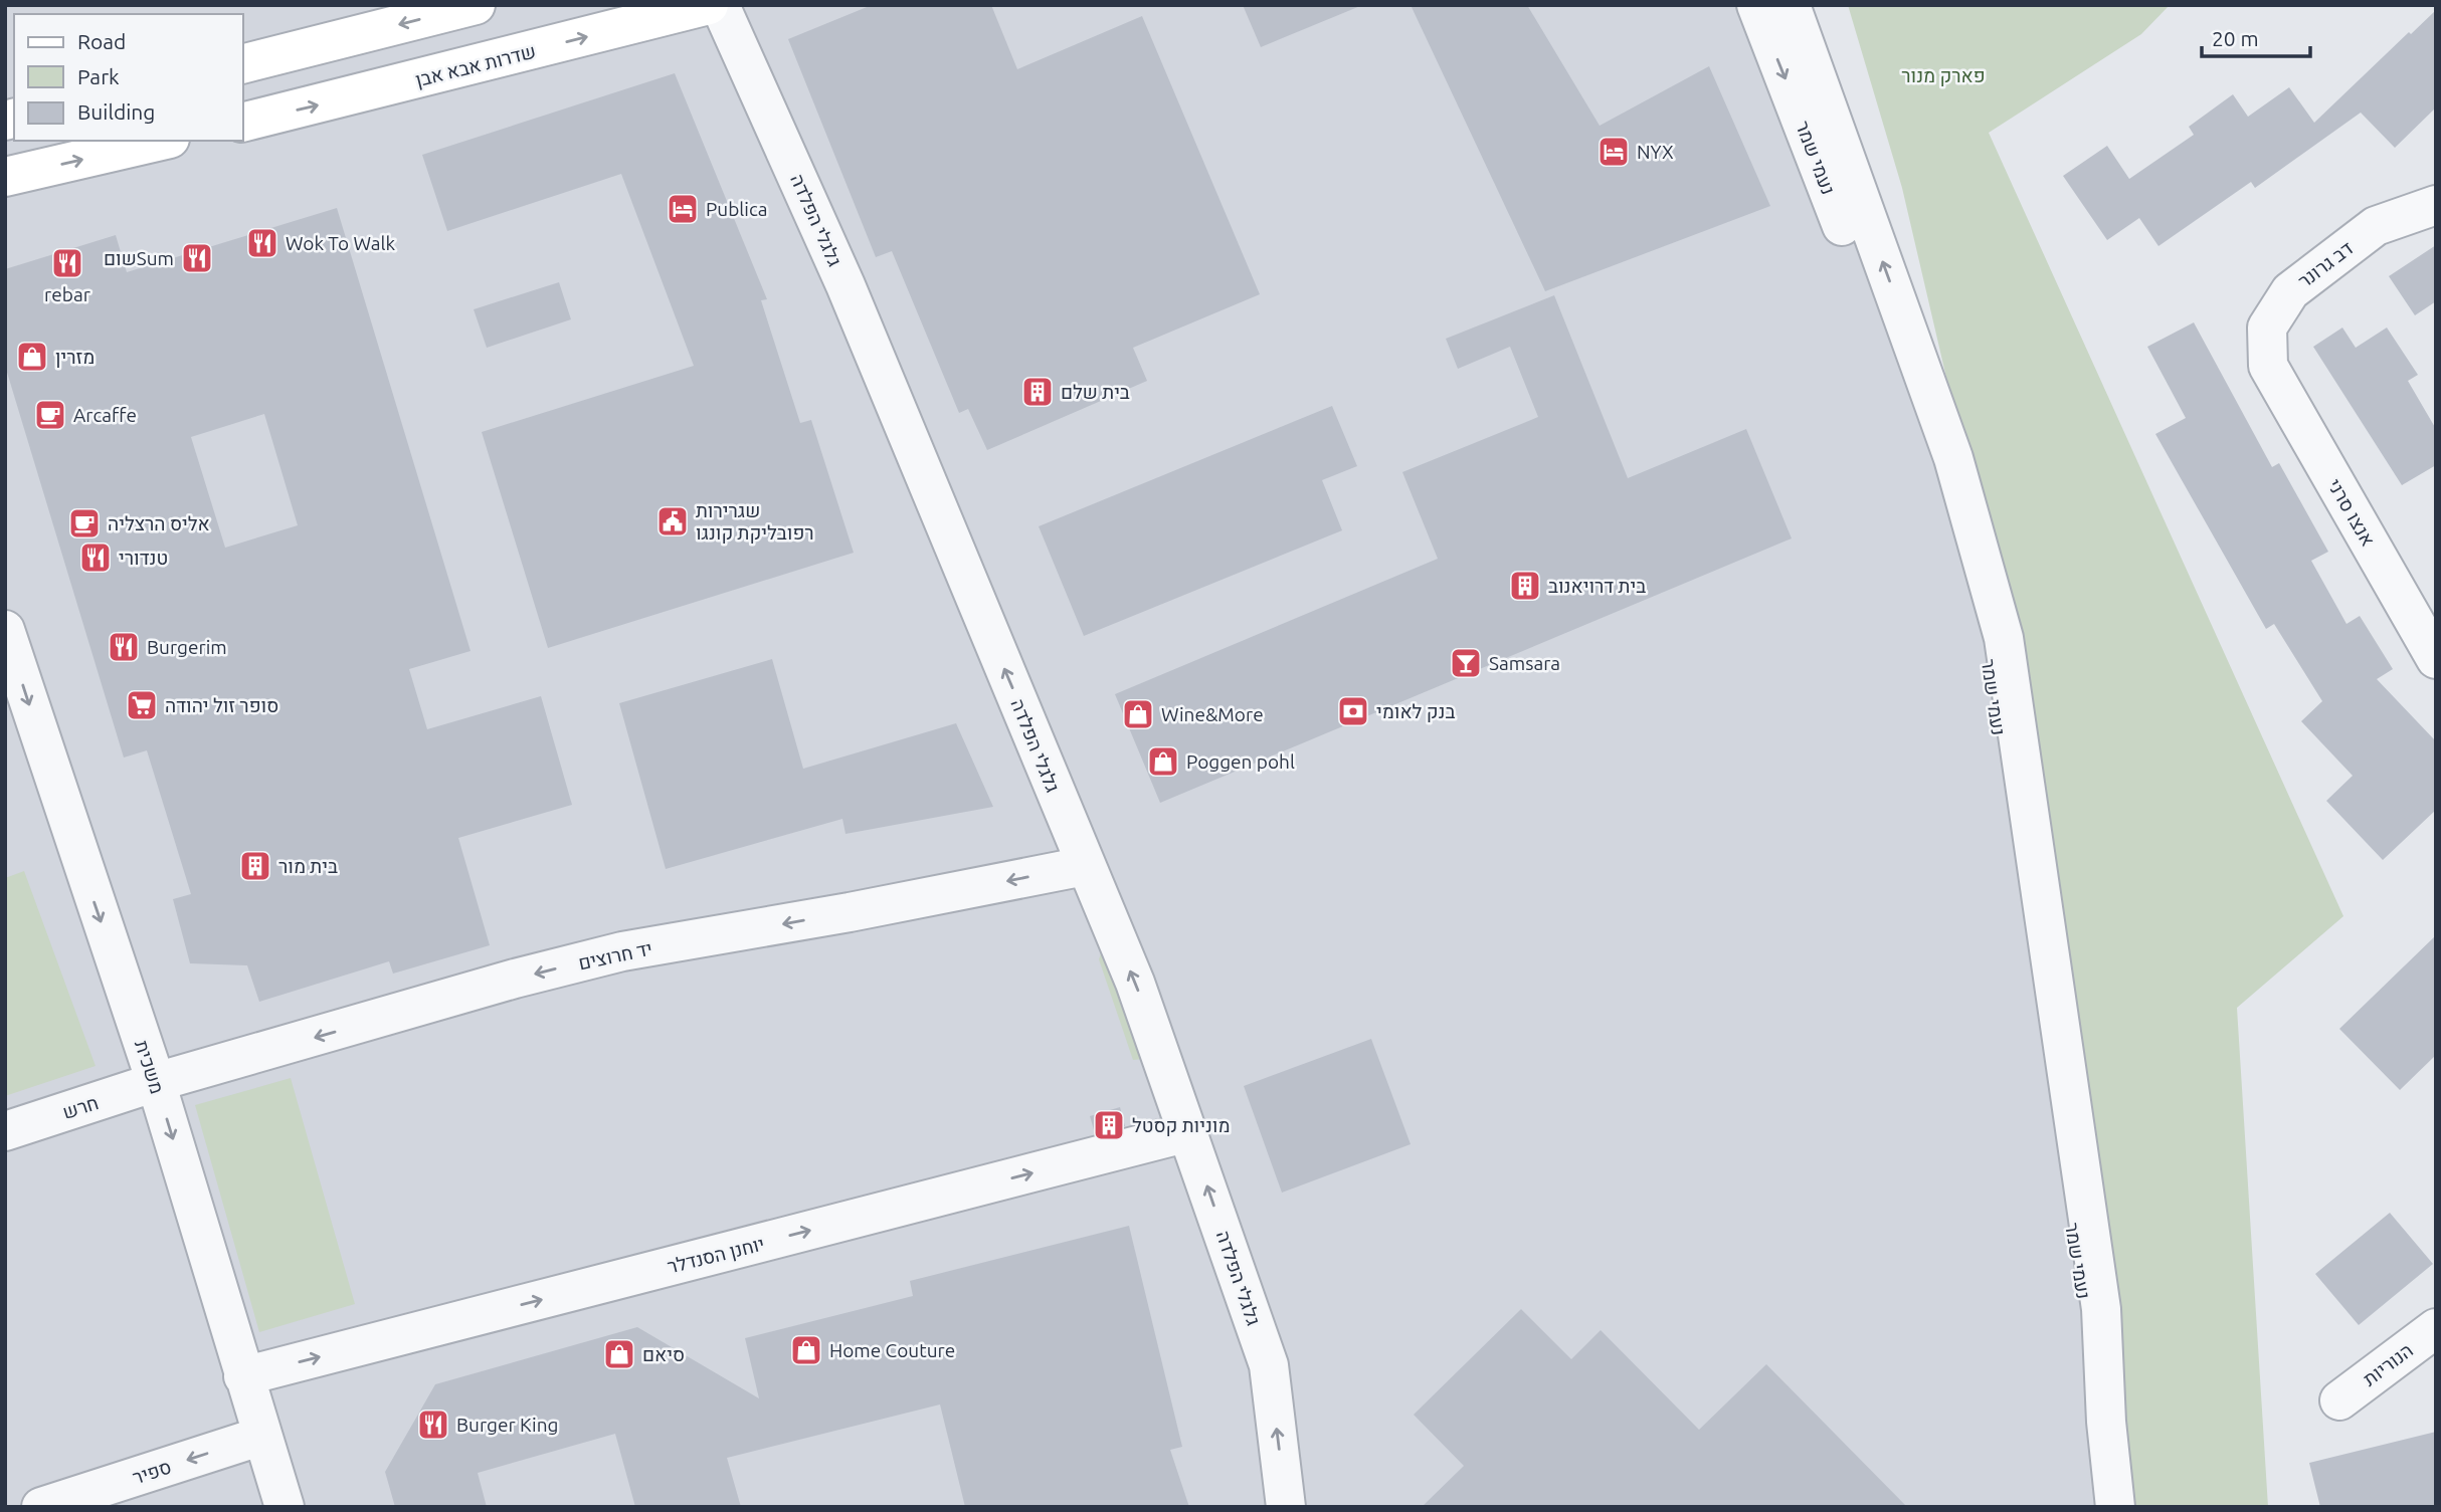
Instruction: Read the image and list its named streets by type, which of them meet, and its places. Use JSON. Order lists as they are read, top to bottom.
{
  "streets": {
    "main road": ["שדרות אבא אבן"],
    "street": [
      "נעמי שמר",
      "גלגלי הפלדה",
      "דב גרונר",
      "אנצו סרני",
      "יד חרוצים",
      "משכית",
      "חרש",
      "יוחנן הסנדלר",
      "הנוריות",
      "ספיר"
    ]
  },
  "crossings": [
    ["גלגלי הפלדה", "יד חרוצים"],
    ["גלגלי הפלדה", "יוחנן הסנדלר"],
    ["דב גרונר", "אנצו סרני"],
    ["יד חרוצים", "משכית"],
    ["יד חרוצים", "חרש"],
    ["משכית", "חרש"],
    ["משכית", "יוחנן הסנדלר"],
    ["משכית", "ספיר"]
  ],
  "one_way": [
    "גלגלי הפלדה",
    "יד חרוצים",
    "משכית",
    "יוחנן הסנדלר",
    "ספיר"
  ],
  "parks": ["פארק מנור"],
  "places": {
    "hotel": ["NYX", "Publica"],
    "restaurant": [
      "Wok To Walk",
      "שוםSum",
      "rebar",
      "טנדורי",
      "Burgerim",
      "Burger King"
    ],
    "shop": [
      "מזרין",
      "Wine&More",
      "Poggen pohl",
      "Home Couture",
      "סיאם"
    ],
    "building": [
      "בית שלם",
      "בית דרויאנוב",
      "בית מור",
      "מוניות קסטל"
    ],
    "cafe": ["Arcaffe", "אליס הרצליה"],
    "public building": ["שגרירות רפובליקת קונגו"],
    "bar": ["Samsara"],
    "supermarket": ["סופר זול יהודה"],
    "bank": ["בנק לאומי"]
  },
  "legend": ["Road", "Park", "Building"],
  "scale_bar": "20 m"
}
